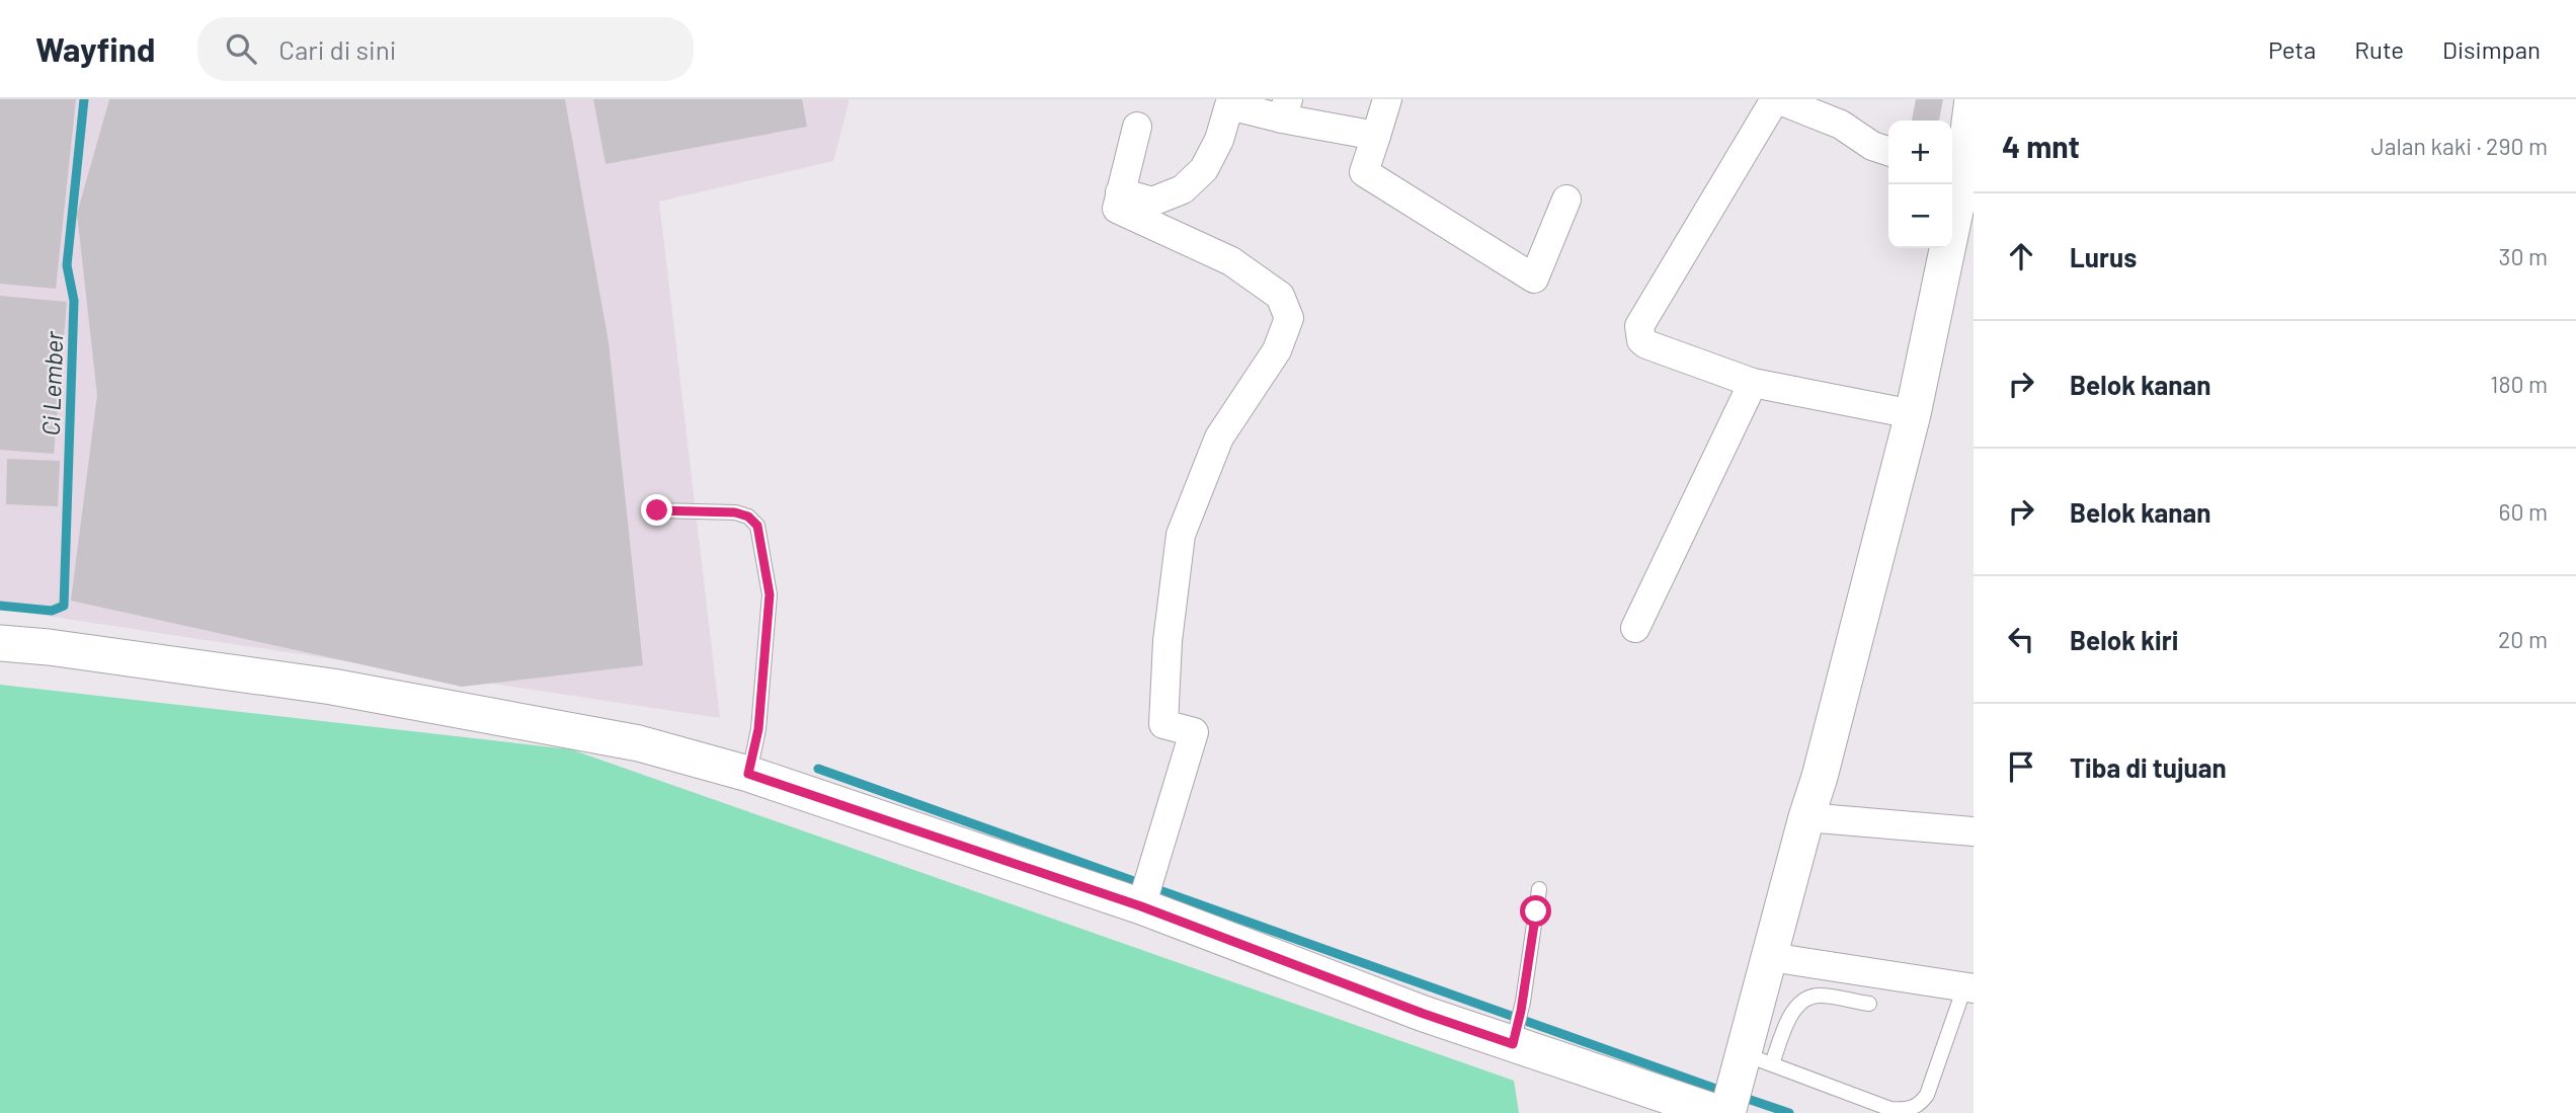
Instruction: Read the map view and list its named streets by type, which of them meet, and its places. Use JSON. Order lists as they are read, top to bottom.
{
  "water": ["Ci Lember"],
  "page": {
    "header": "Wayfind",
    "search": "Cari di sini",
    "nav": ["Peta", "Rute", "Disimpan"],
    "heading": ["4 mnt", "Jalan kaki · 290 m"],
    "map_buttons": ["+", "−"],
    "list": [
      ["Lurus", "30 m"],
      ["Belok kanan", "180 m"],
      ["Belok kanan", "60 m"],
      ["Belok kiri", "20 m"],
      "Tiba di tujuan"
    ]
  }
}
